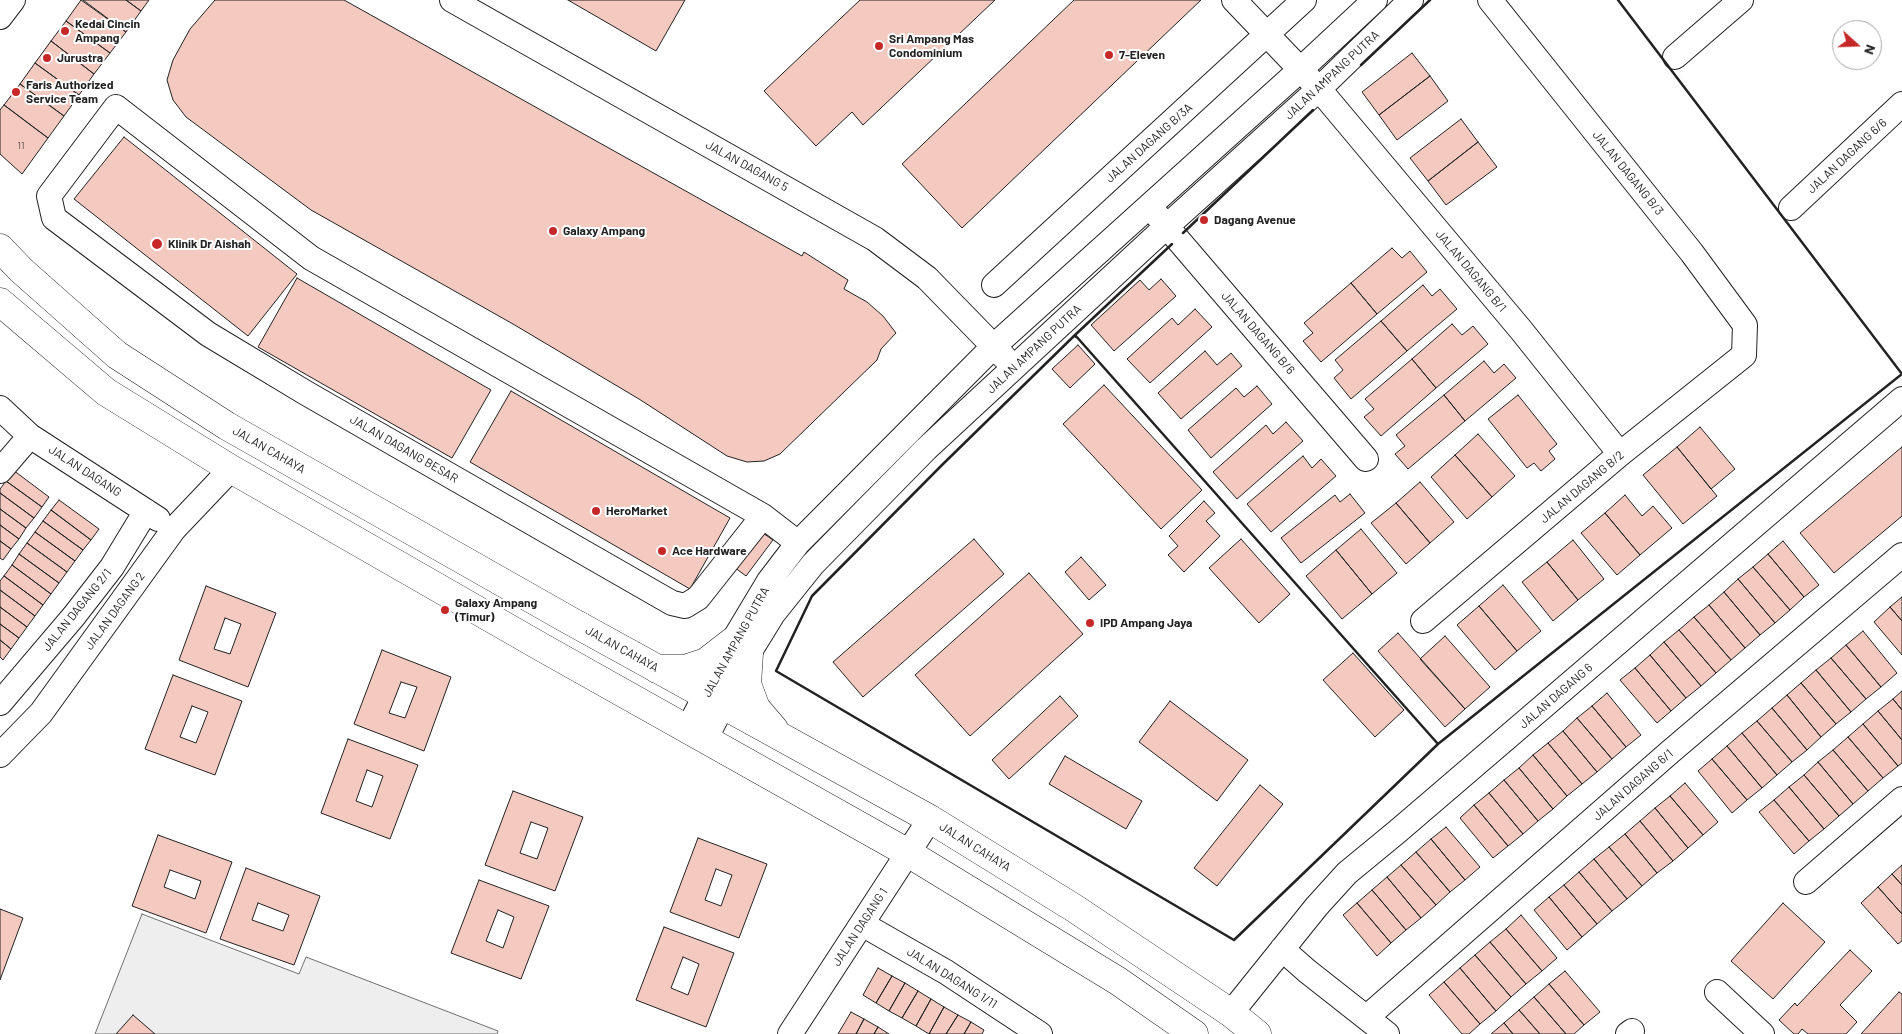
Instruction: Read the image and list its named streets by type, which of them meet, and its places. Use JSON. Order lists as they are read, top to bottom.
{
  "streets": {
    "main road": ["JALAN CAHAYA"],
    "street": [
      "JALAN AMPANG PUTRA",
      "JALAN DAGANG B/3A",
      "JALAN DAGANG 6/6",
      "JALAN DAGANG 5",
      "JALAN DAGANG B/3",
      "JALAN DAGANG B/1",
      "JALAN DAGANG B/6",
      "JALAN DAGANG BESAR",
      "JALAN DAGANG",
      "JALAN DAGANG B/2",
      "JALAN DAGANG 2/1",
      "JALAN DAGANG 2",
      "JALAN DAGANG 6",
      "JALAN DAGANG 6/1",
      "JALAN DAGANG 1",
      "JALAN DAGANG 1/11"
    ]
  },
  "crossings": [
    ["JALAN AMPANG PUTRA", "JALAN DAGANG 5"],
    ["JALAN AMPANG PUTRA", "JALAN DAGANG B/1"],
    ["JALAN AMPANG PUTRA", "JALAN DAGANG B/6"],
    ["JALAN AMPANG PUTRA", "JALAN CAHAYA"],
    ["JALAN DAGANG B/3A", "JALAN DAGANG B/1"],
    ["JALAN DAGANG B/3", "JALAN DAGANG B/2"],
    ["JALAN DAGANG B/1", "JALAN DAGANG B/2"],
    ["JALAN CAHAYA", "JALAN DAGANG 6"],
    ["JALAN CAHAYA", "JALAN DAGANG 1"],
    ["JALAN DAGANG", "JALAN DAGANG 2/1"],
    ["JALAN DAGANG", "JALAN DAGANG 2"],
    ["JALAN DAGANG 1", "JALAN DAGANG 1/11"]
  ],
  "places": [
    "Kedai Cincin Ampang",
    "Sri Ampang Mas Condominium",
    "7-Eleven",
    "Jurustra",
    "Faris Authorized Service Team",
    "Dagang Avenue",
    "Galaxy Ampang",
    "Klinik Dr Aishah",
    "HeroMarket",
    "Ace Hardware",
    "Galaxy Ampang (Timur)",
    "IPD Ampang Jaya"
  ],
  "house_numbers": ["11"],
  "north": "right"
}
